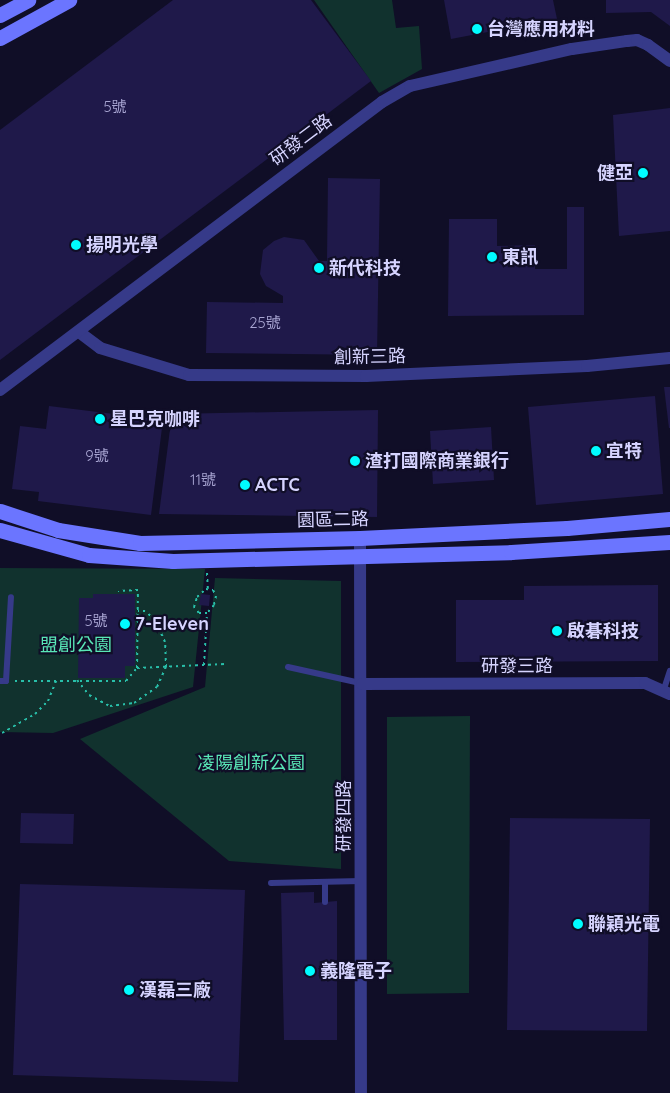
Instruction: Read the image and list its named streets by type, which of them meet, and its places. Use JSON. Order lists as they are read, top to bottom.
{
  "streets": {
    "street": [
      "研發二路",
      "創新三路",
      "園區二路",
      "研發三路",
      "研發四路"
    ]
  },
  "crossings": [
    ["研發二路", "創新三路"],
    ["園區二路", "研發四路"],
    ["研發三路", "研發四路"]
  ],
  "parks": ["盟創公園", "凌陽創新公園"],
  "places": [
    "台灣應用材料",
    "健亞",
    "揚明光學",
    "東訊",
    "新代科技",
    "星巴克咖啡",
    "宜特",
    "渣打國際商業銀行",
    "ACTC",
    "7-Eleven",
    "啟碁科技",
    "聯穎光電",
    "義隆電子",
    "漢磊三廠"
  ],
  "house_numbers": [
    "5號",
    "25號",
    "9號",
    "11號",
    "5號"
  ]
}
